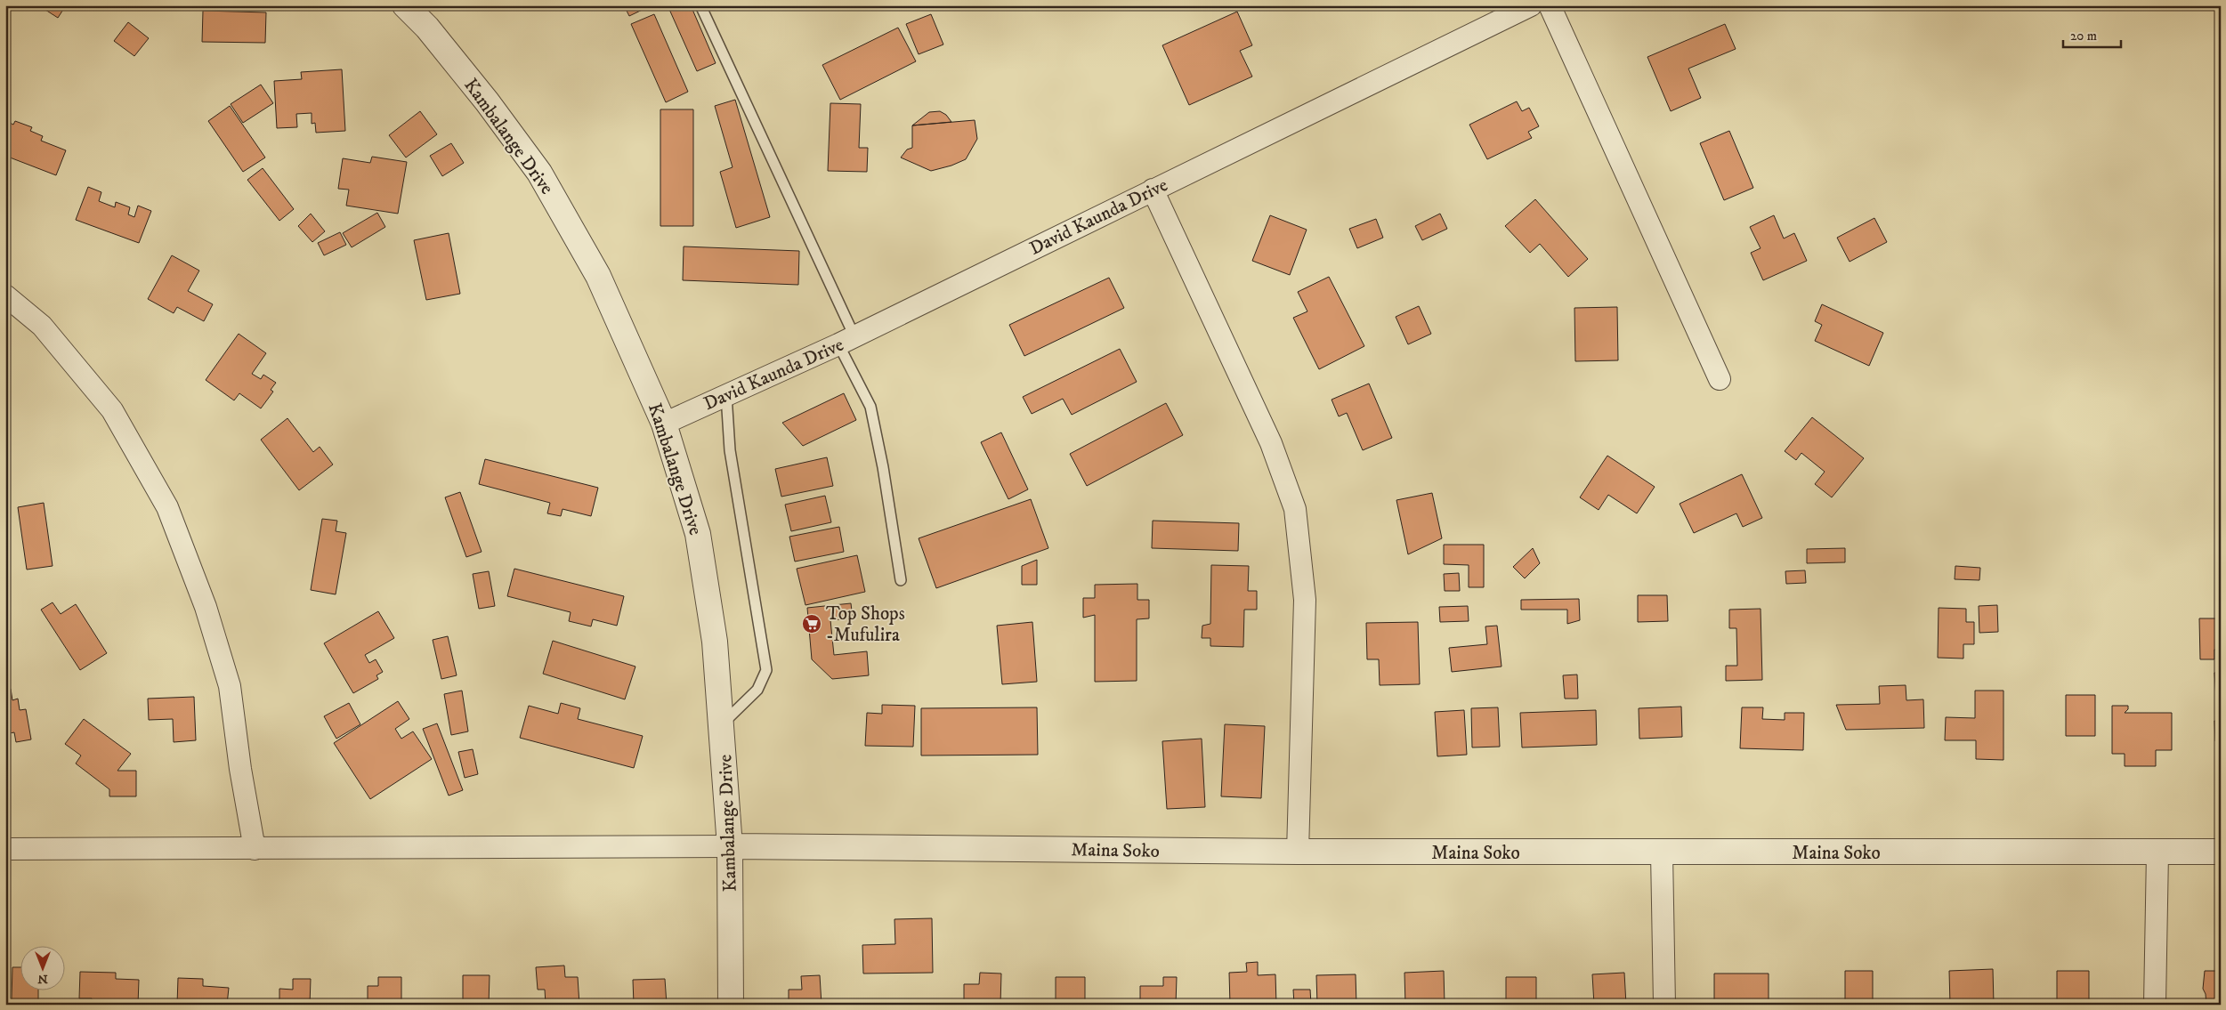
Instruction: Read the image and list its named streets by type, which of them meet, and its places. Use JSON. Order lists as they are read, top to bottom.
{
  "streets": {
    "street": ["Kambalange Drive", "David Kaunda Drive", "Maina Soko"]
  },
  "crossings": [
    ["Kambalange Drive", "David Kaunda Drive"],
    ["Kambalange Drive", "Maina Soko"]
  ],
  "places": {
    "supermarket": ["Top Shops -Mufulira"]
  },
  "scale_bar": "20 m",
  "north": "bottom"
}
